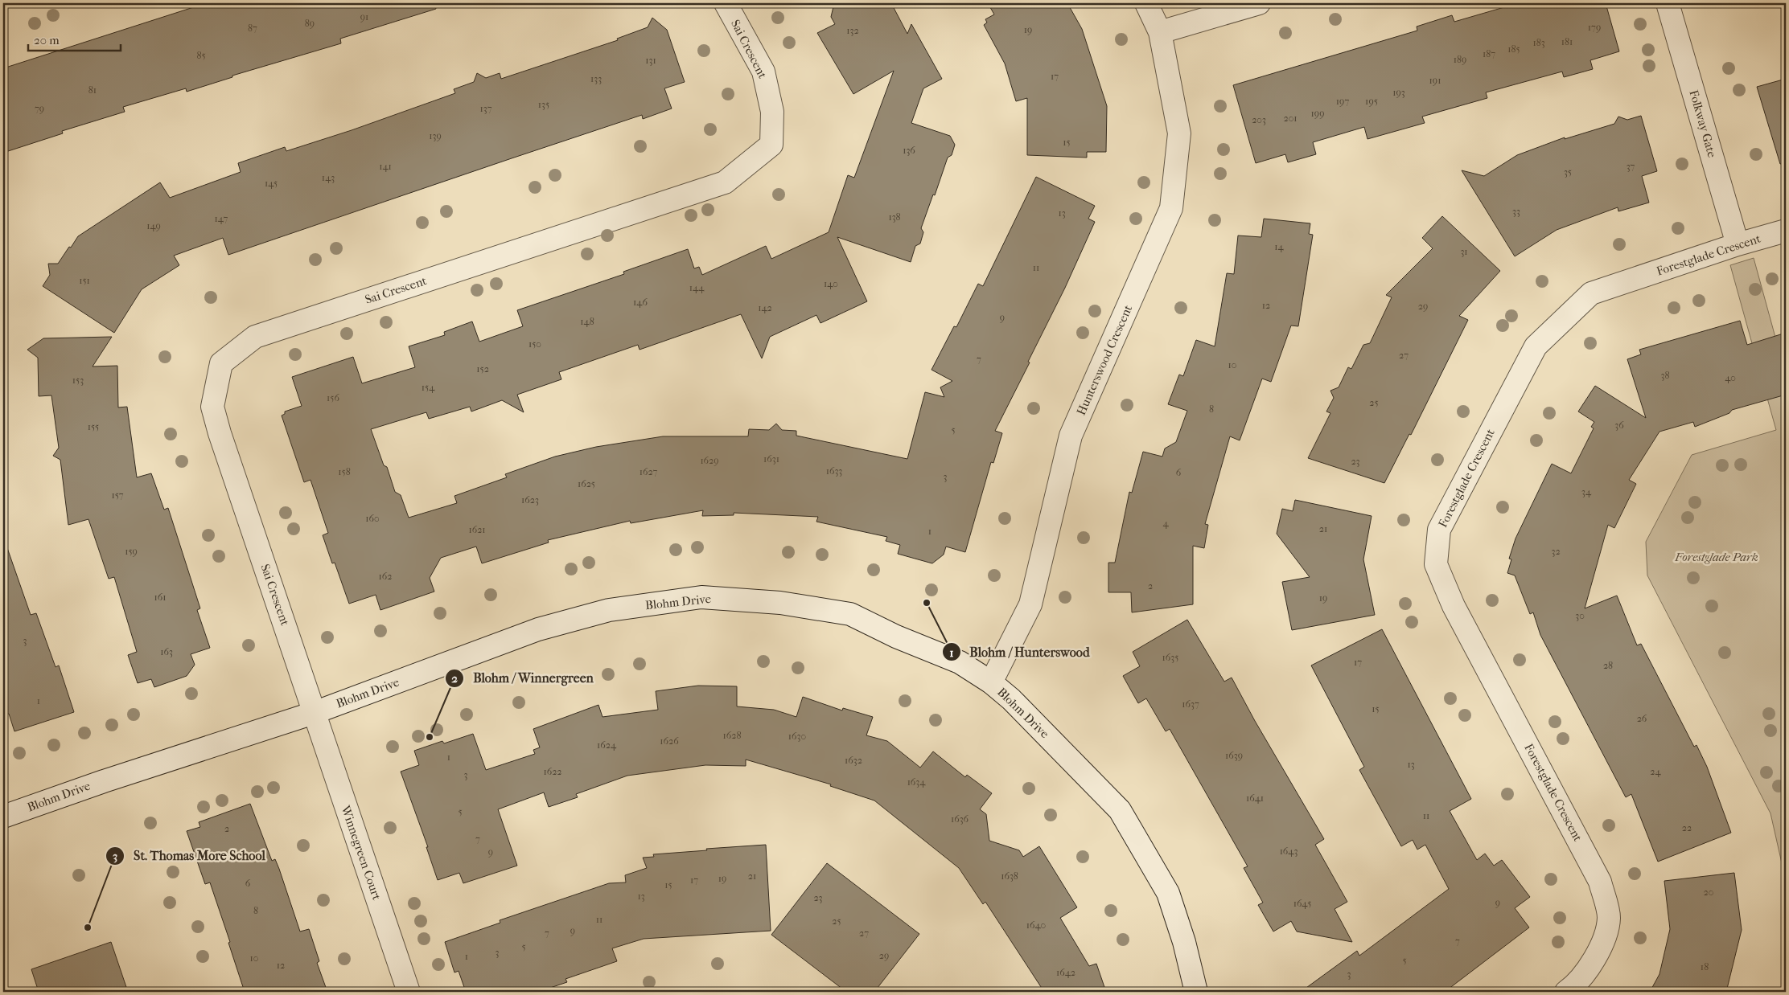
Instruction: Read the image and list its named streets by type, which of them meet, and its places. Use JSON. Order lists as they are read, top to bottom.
{
  "streets": {
    "street": [
      "Sai Crescent",
      "Folkway Gate",
      "Forestglade Crescent",
      "Hunterswood Crescent",
      "Blohm Drive",
      "Winnegreen Court"
    ]
  },
  "crossings": [
    ["Sai Crescent", "Blohm Drive"],
    ["Sai Crescent", "Winnegreen Court"],
    ["Folkway Gate", "Forestglade Crescent"],
    ["Hunterswood Crescent", "Blohm Drive"],
    ["Blohm Drive", "Winnegreen Court"]
  ],
  "parks": ["Forestglade Park"],
  "places": ["Blohm / Hunterswood", "Blohm / Winnergreen", "St. Thomas More School"],
  "house_numbers": [
    "91",
    "89",
    "179",
    "87",
    "19",
    "132",
    "181",
    "183",
    "185",
    "187",
    "85",
    "189",
    "131",
    "17",
    "133",
    "191",
    "81",
    "193",
    "197",
    "195",
    "135",
    "79",
    "137",
    "199",
    "201",
    "203",
    "139",
    "15",
    "136",
    "141",
    "37",
    "35",
    "143",
    "145",
    "33",
    "13",
    "138",
    "147",
    "149",
    "14",
    "31",
    "11",
    "151",
    "140",
    "144",
    "146",
    "12",
    "29",
    "142",
    "9",
    "148",
    "150",
    "27",
    "7",
    "10",
    "152",
    "38",
    "40",
    "153",
    "154",
    "156",
    "25",
    "8",
    "36",
    "155",
    "5",
    "1631",
    "1629",
    "23",
    "1633",
    "158",
    "1627",
    "6",
    "3",
    "1625",
    "34",
    "157",
    "1623",
    "160",
    "4",
    "21",
    "1621",
    "1",
    "159",
    "32",
    "162",
    "2",
    "161",
    "19",
    "30",
    "3",
    "163",
    "1635",
    "17",
    "28",
    "1",
    "1637",
    "15",
    "26",
    "1628",
    "1630",
    "1626",
    "1624",
    "1639",
    "1",
    "1632",
    "13",
    "1622",
    "24",
    "3",
    "1634",
    "1641",
    "5",
    "11",
    "1636",
    "22",
    "2",
    "7",
    "1643",
    "9",
    "21",
    "1638",
    "19",
    "17",
    "6",
    "15",
    "20",
    "13",
    "23",
    "9",
    "1645",
    "8",
    "11",
    "25",
    "1640",
    "9",
    "7",
    "27",
    "7",
    "5",
    "3",
    "29",
    "1",
    "10",
    "5",
    "12",
    "18",
    "1642",
    "3"
  ],
  "scale_bar": "20 m"
}
